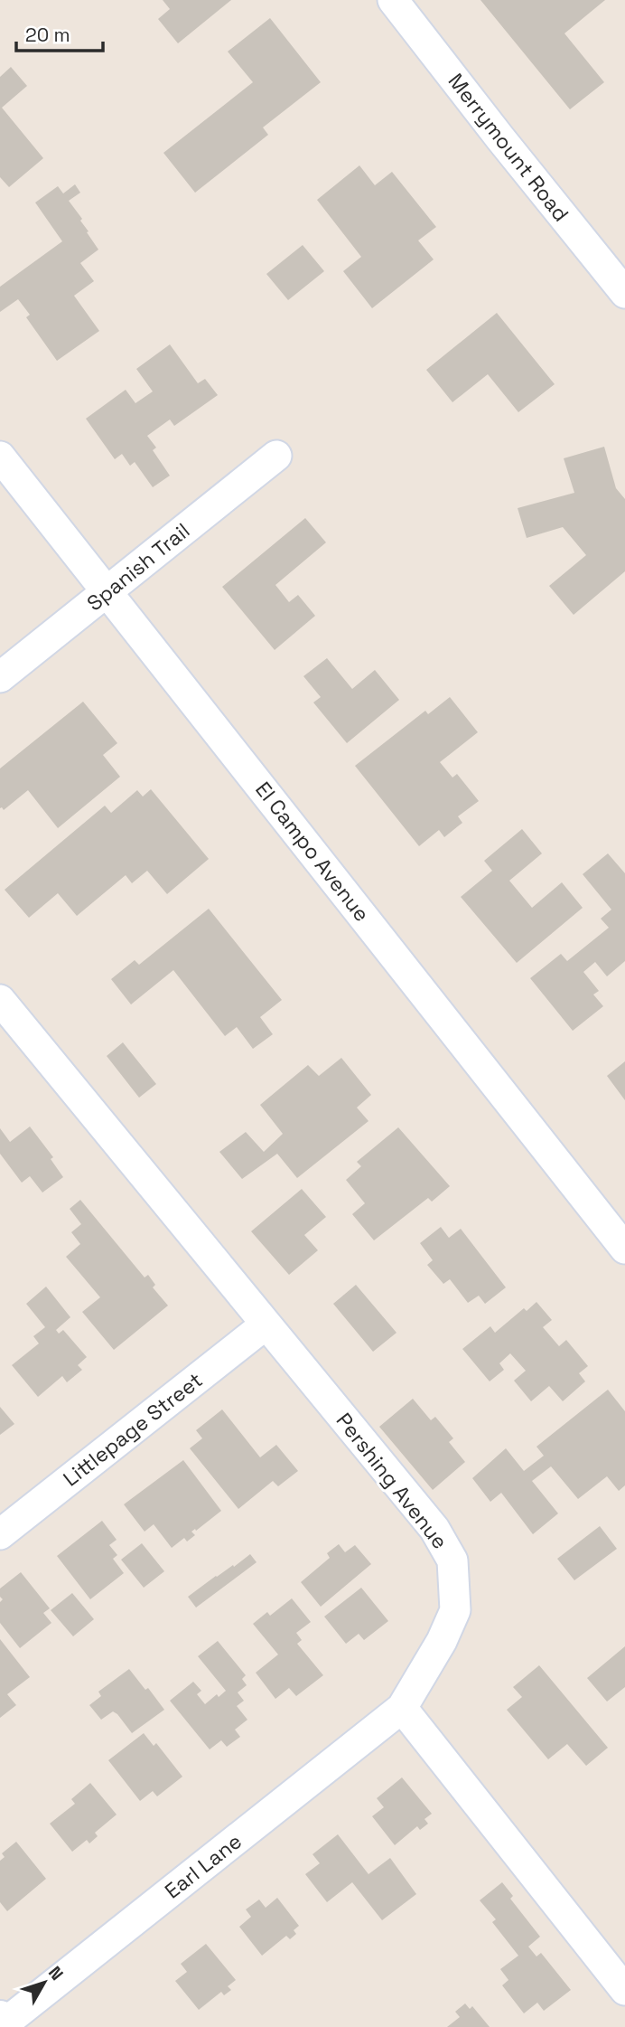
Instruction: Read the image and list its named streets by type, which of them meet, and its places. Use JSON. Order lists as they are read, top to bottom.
{
  "streets": {
    "street": [
      "Merrymount Road",
      "Spanish Trail",
      "El Campo Avenue",
      "Littlepage Street",
      "Pershing Avenue",
      "Earl Lane"
    ]
  },
  "crossings": [
    ["Spanish Trail", "El Campo Avenue"],
    ["Littlepage Street", "Pershing Avenue"],
    ["Pershing Avenue", "Earl Lane"]
  ],
  "scale_bar": "20 m",
  "north": "top right"
}
